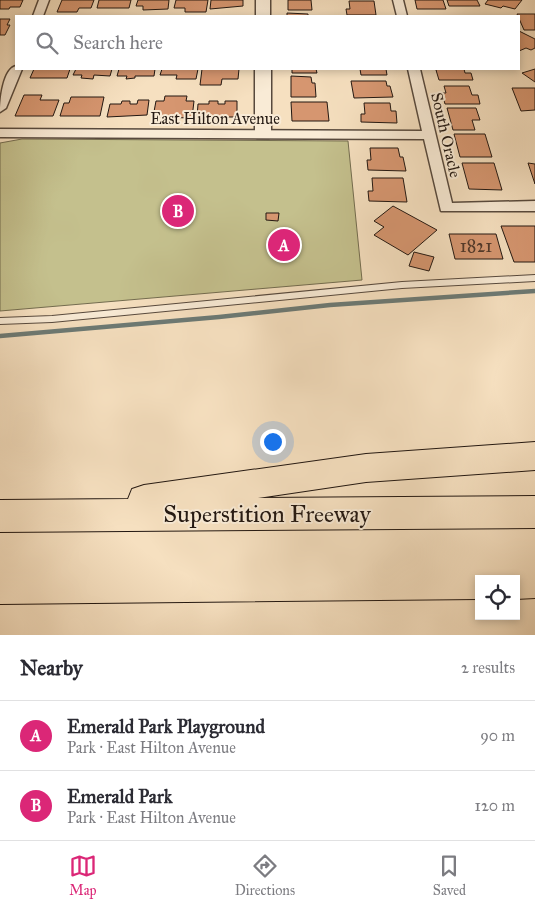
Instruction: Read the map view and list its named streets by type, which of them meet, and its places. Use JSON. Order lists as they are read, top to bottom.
{
  "streets": {
    "highway": ["Superstition Freeway"],
    "street": ["East Hilton Avenue", "South Oracle"]
  },
  "crossings": [
    ["East Hilton Avenue", "South Oracle"]
  ],
  "house_numbers": ["1821"],
  "page": {
    "search": "Search here",
    "pins": ["B", "A"],
    "heading": ["Nearby", "2 results"],
    "list": [
      {
        "mark": "A",
        "name": "Emerald Park Playground",
        "note": "Park · East Hilton Avenue",
        "value": "90 m"
      },
      {
        "mark": "B",
        "name": "Emerald Park",
        "note": "Park · East Hilton Avenue",
        "value": "120 m"
      }
    ],
    "nav": ["Map", "Directions", "Saved"]
  }
}
